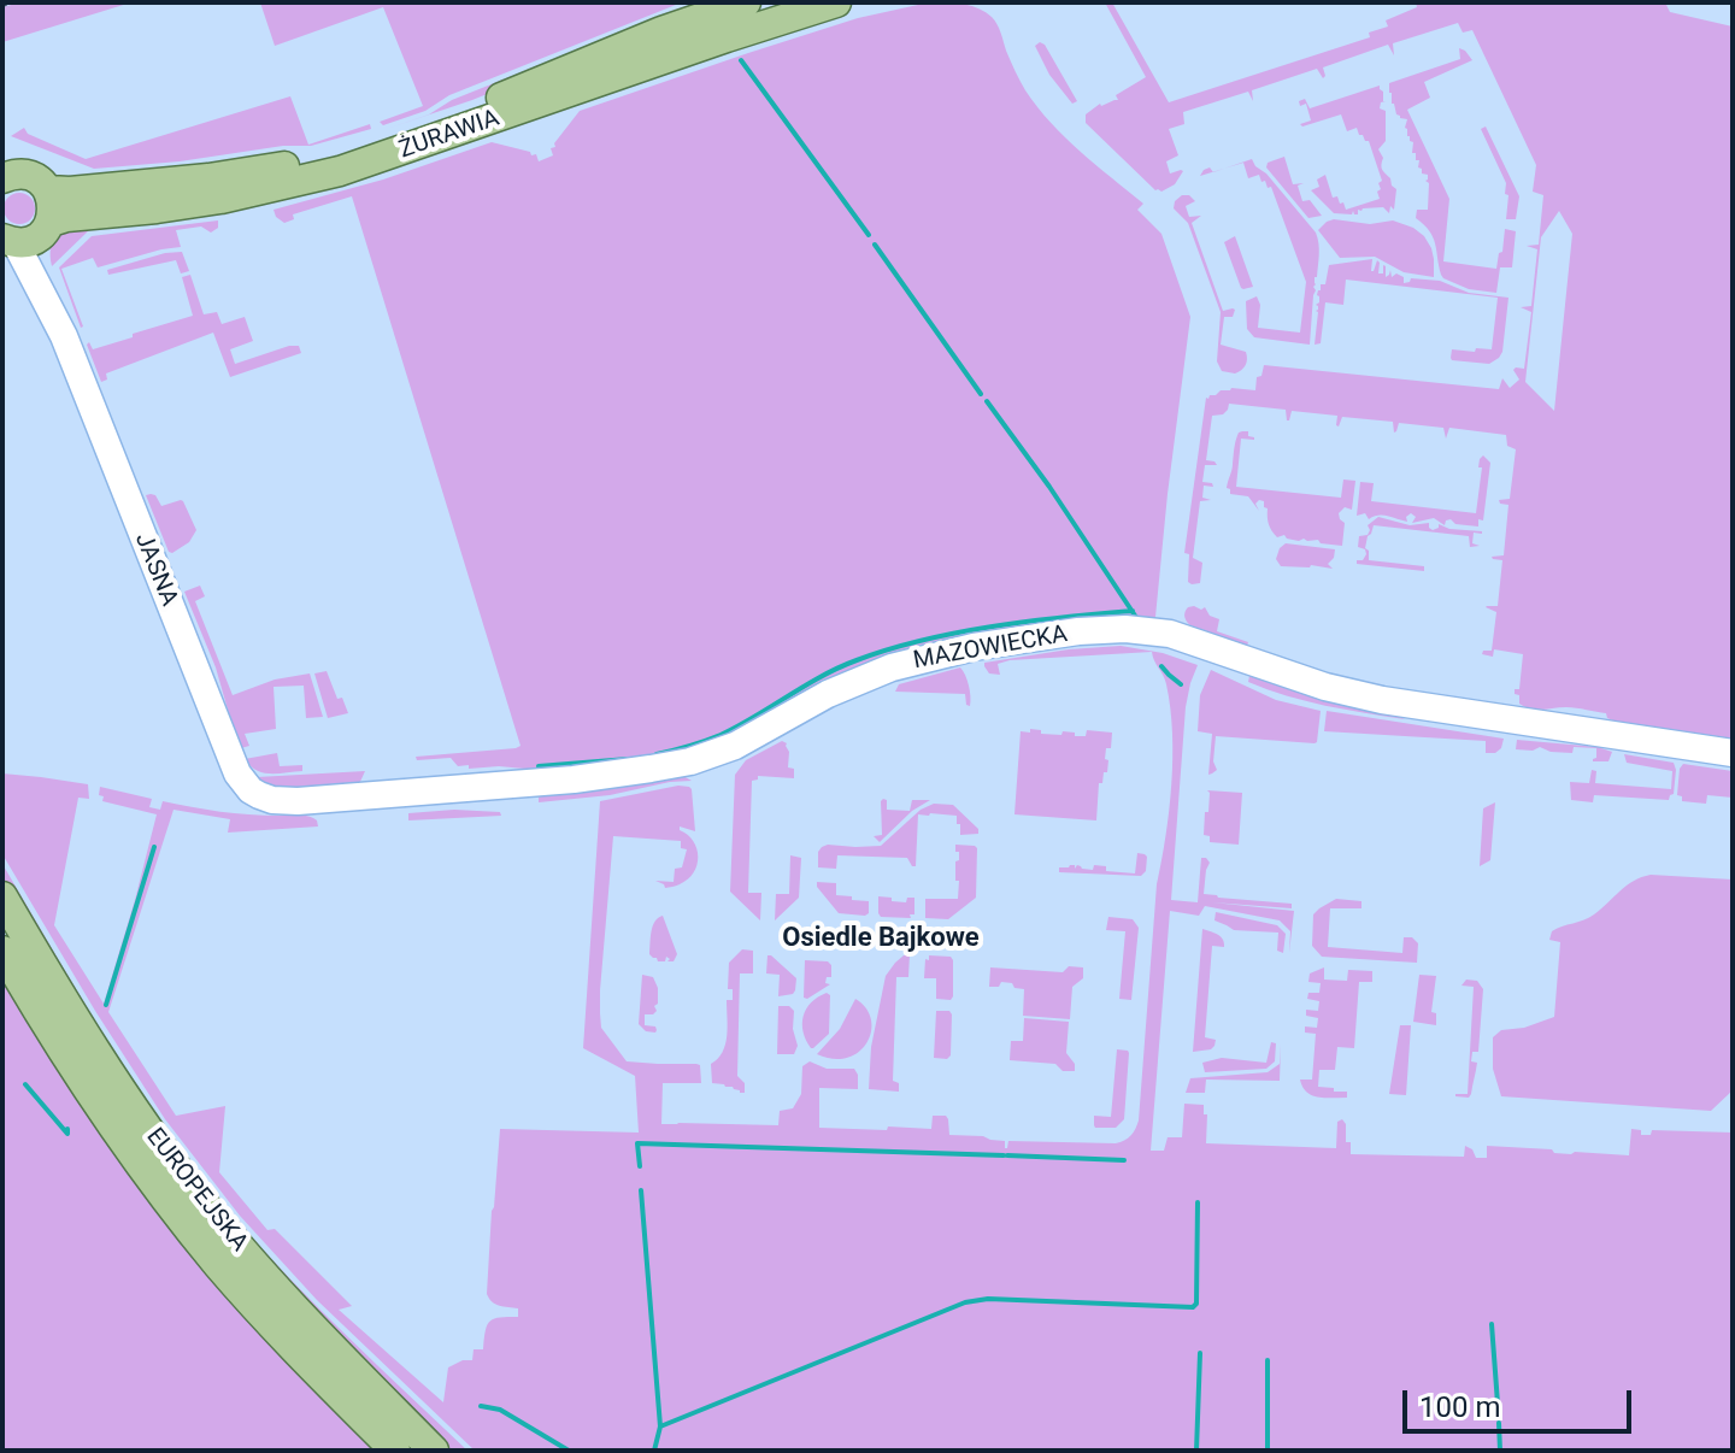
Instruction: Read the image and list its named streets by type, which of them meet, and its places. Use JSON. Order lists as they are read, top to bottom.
{
  "streets": {
    "main road": ["ŻURAWIA", "EUROPEJSKA"],
    "street": ["JASNA", "MAZOWIECKA"]
  },
  "crossings": [
    ["ŻURAWIA", "JASNA"],
    ["JASNA", "MAZOWIECKA"]
  ],
  "districts": ["Osiedle Bajkowe"],
  "scale_bar": "100 m"
}
